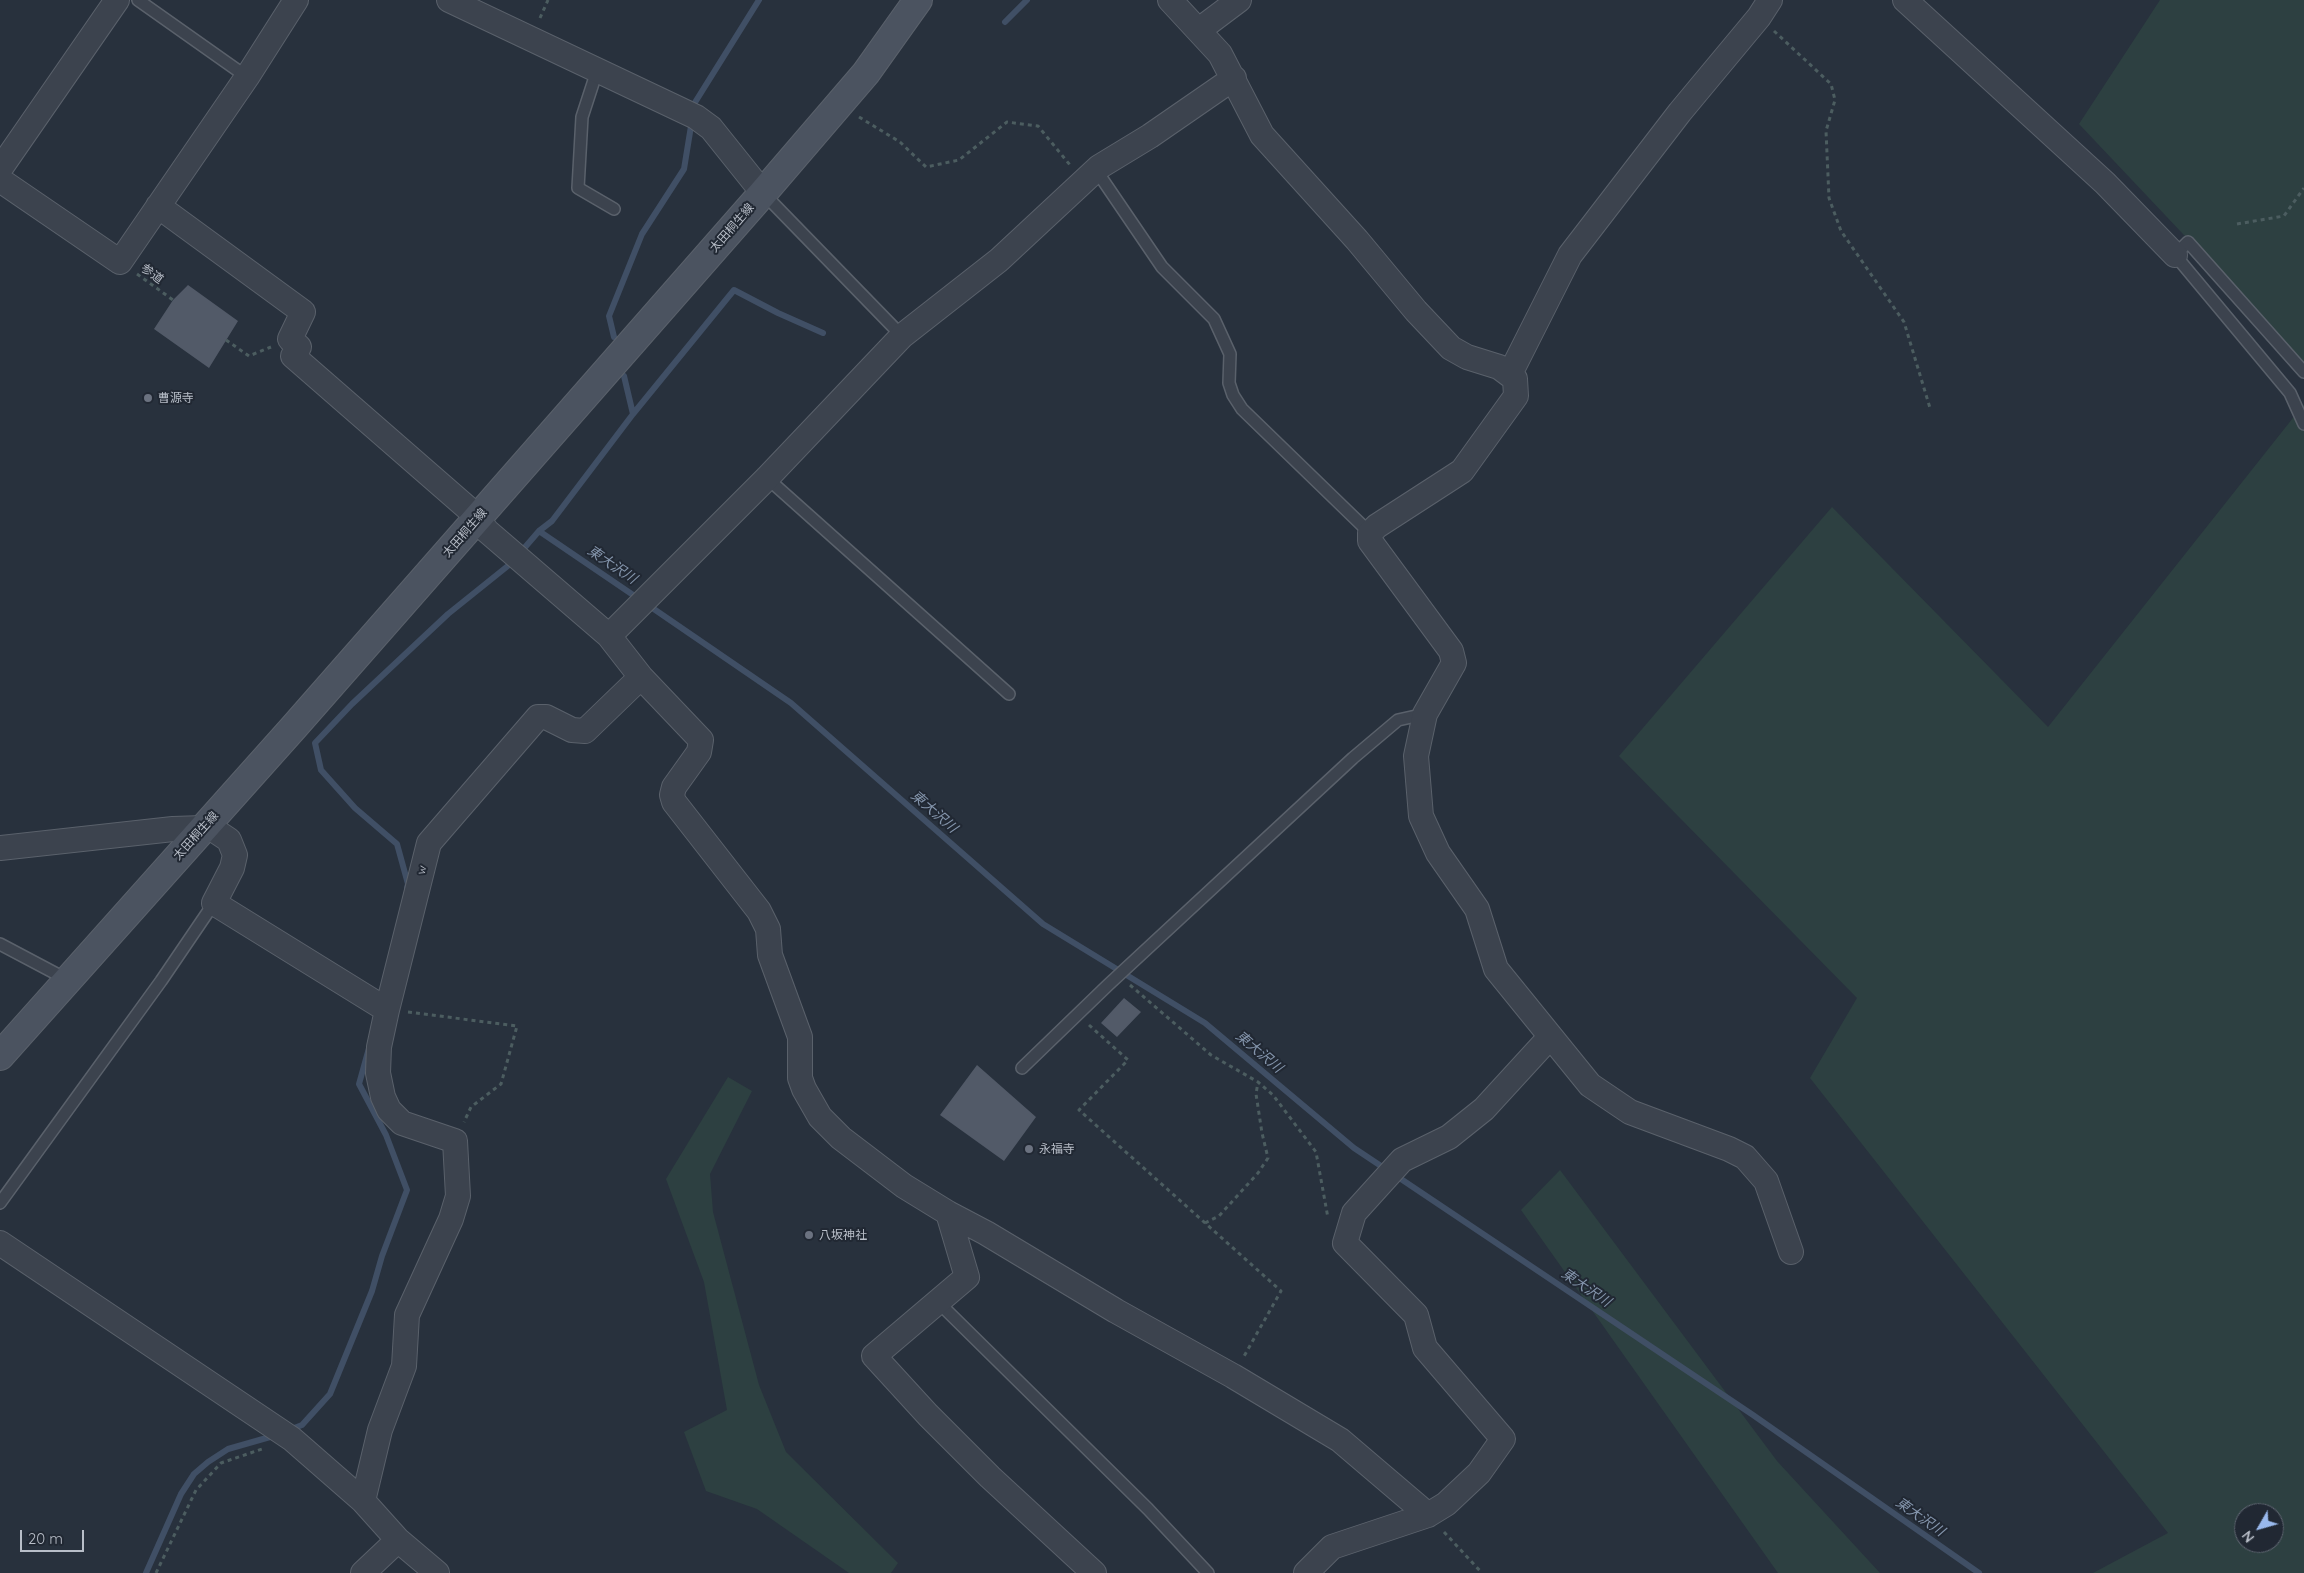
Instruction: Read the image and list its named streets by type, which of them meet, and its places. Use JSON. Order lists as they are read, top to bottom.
{
  "streets": {
    "main road": ["太田桐生線"],
    "street": ["w"],
    "path": ["参道"]
  },
  "water": ["東大沢川"],
  "places": ["曹源寺", "永福寺", "八坂神社"],
  "scale_bar": "20 m",
  "north": "bottom left"
}
